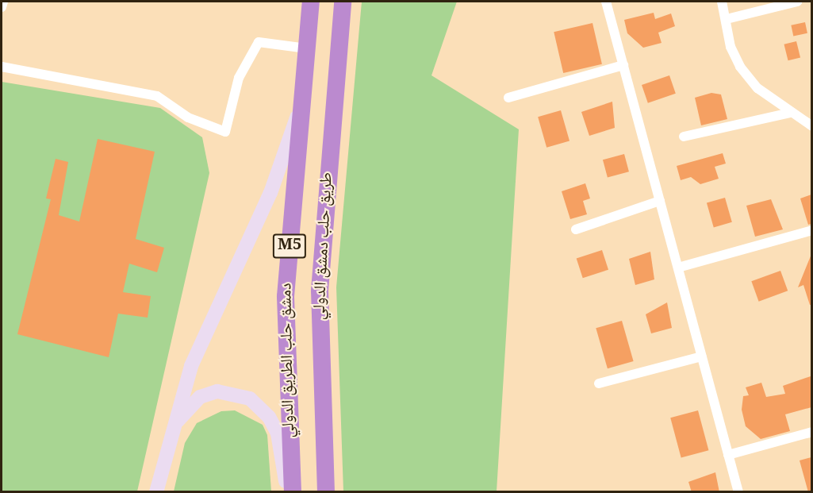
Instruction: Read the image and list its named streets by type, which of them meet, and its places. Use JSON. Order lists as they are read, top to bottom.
{
  "streets": {
    "highway": ["M5", "طريق حلب دمشق الدولي", "دمشق حلب الطريق الدولي"]
  }
}
